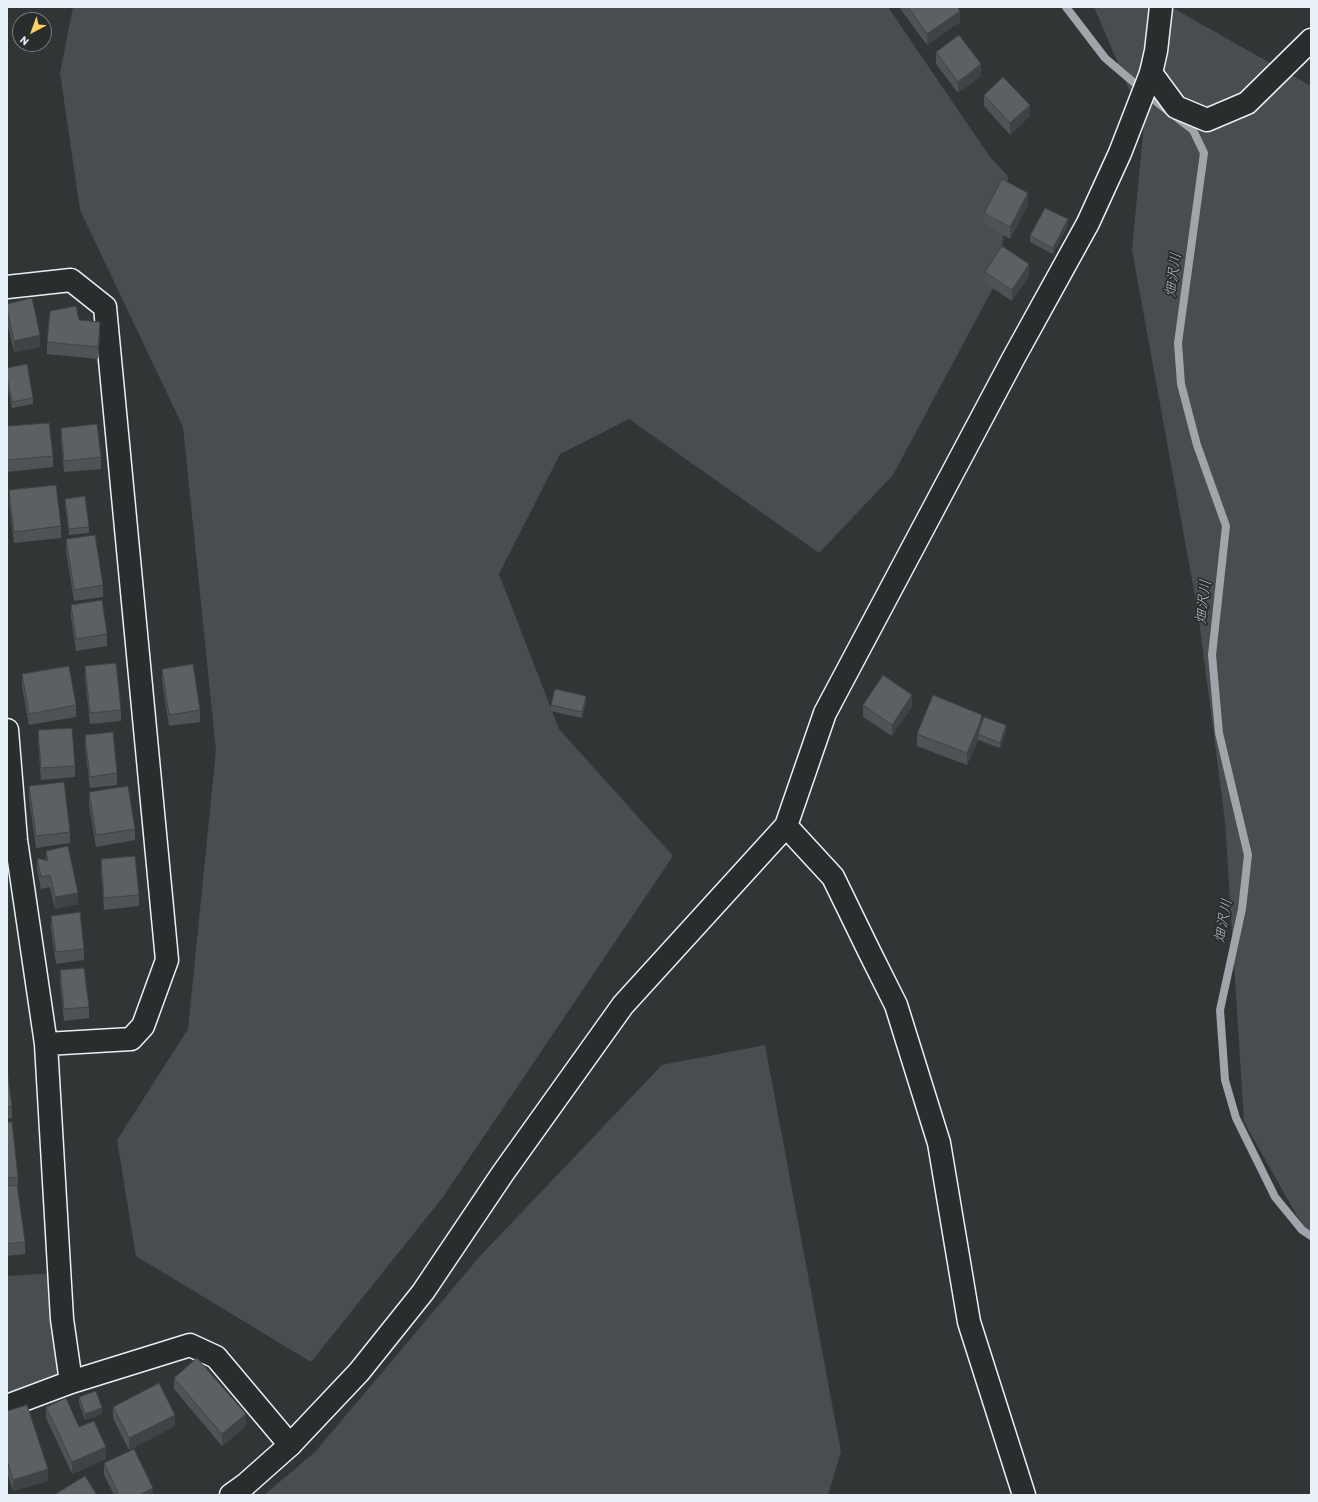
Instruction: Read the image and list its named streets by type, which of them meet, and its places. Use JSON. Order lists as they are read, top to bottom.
{
  "water": ["畑沢川"],
  "north": "bottom left"
}
